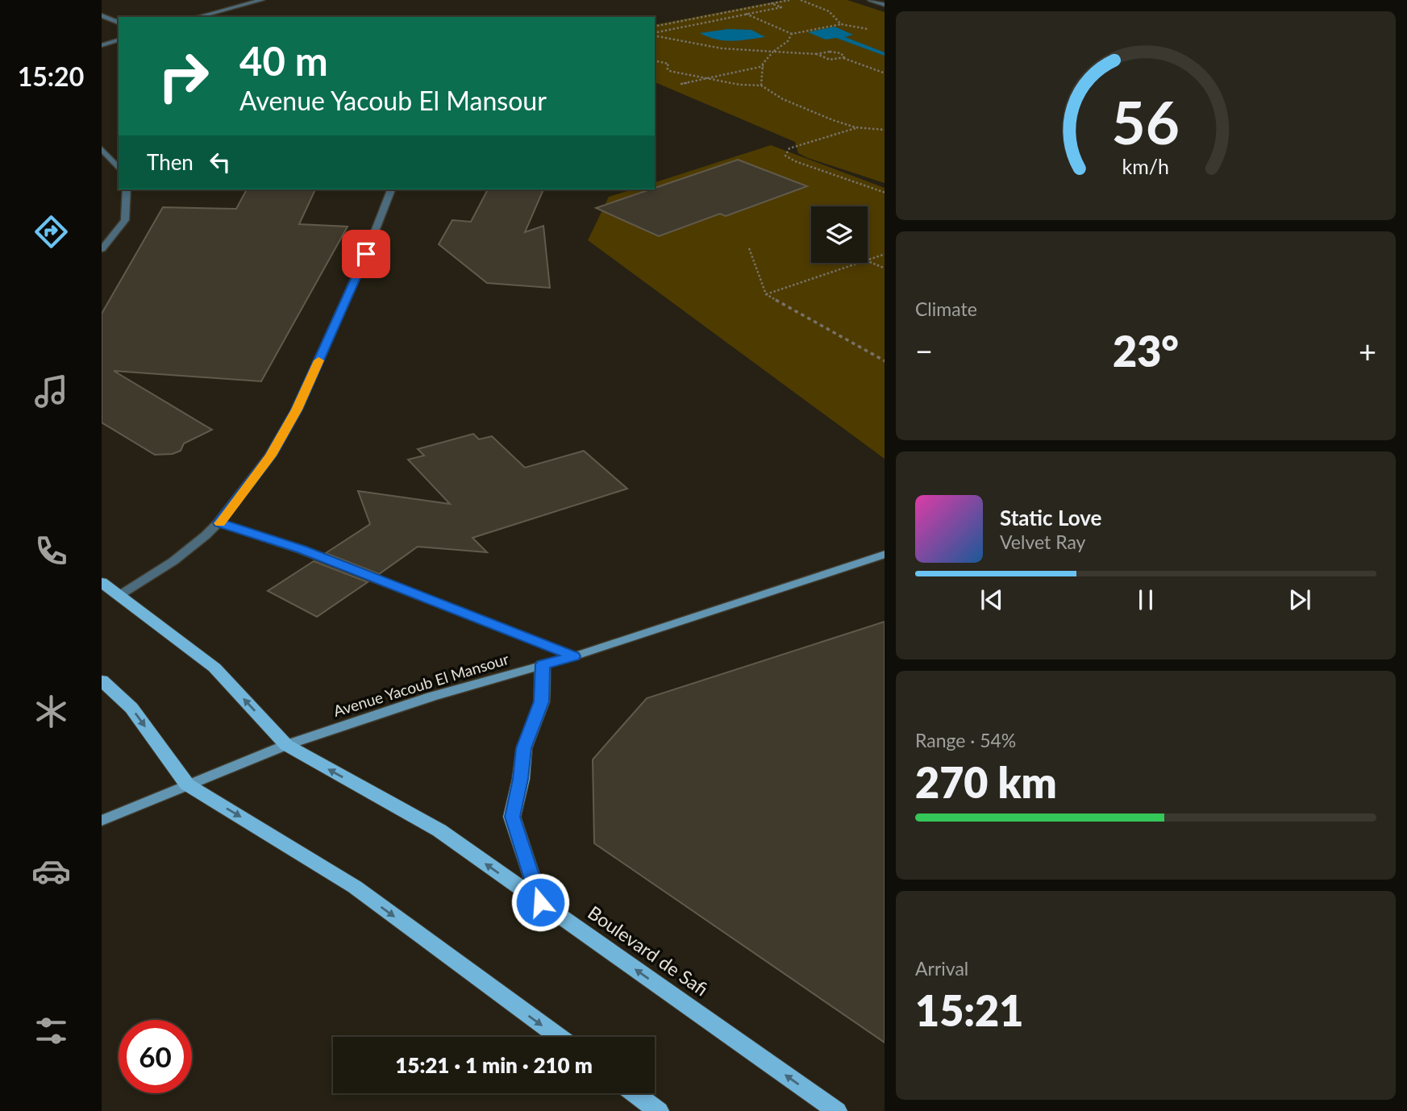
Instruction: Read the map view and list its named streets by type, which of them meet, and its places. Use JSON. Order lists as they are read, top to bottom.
{
  "streets": {
    "main road": ["Avenue Yacoub El Mansour", "Boulevard de Safi"]
  },
  "crossings": [
    ["Avenue Yacoub El Mansour", "Boulevard de Safi"]
  ],
  "page": {
    "tabs": "15:20",
    "turn": ["40 m", "Avenue Yacoub El Mansour"],
    "then": "Then",
    "tile": [
      "Climate",
      ["Range · 54%", "270 km"],
      ["Arrival", "15:21"]
    ],
    "heat": ["−", "23°", "+"],
    "song": ["Static Love", "Velvet Ray"],
    "limit": "60",
    "trip": "15:21 · 1 min · 210 m",
    "gauge": ["56", "km/h"]
  }
}
